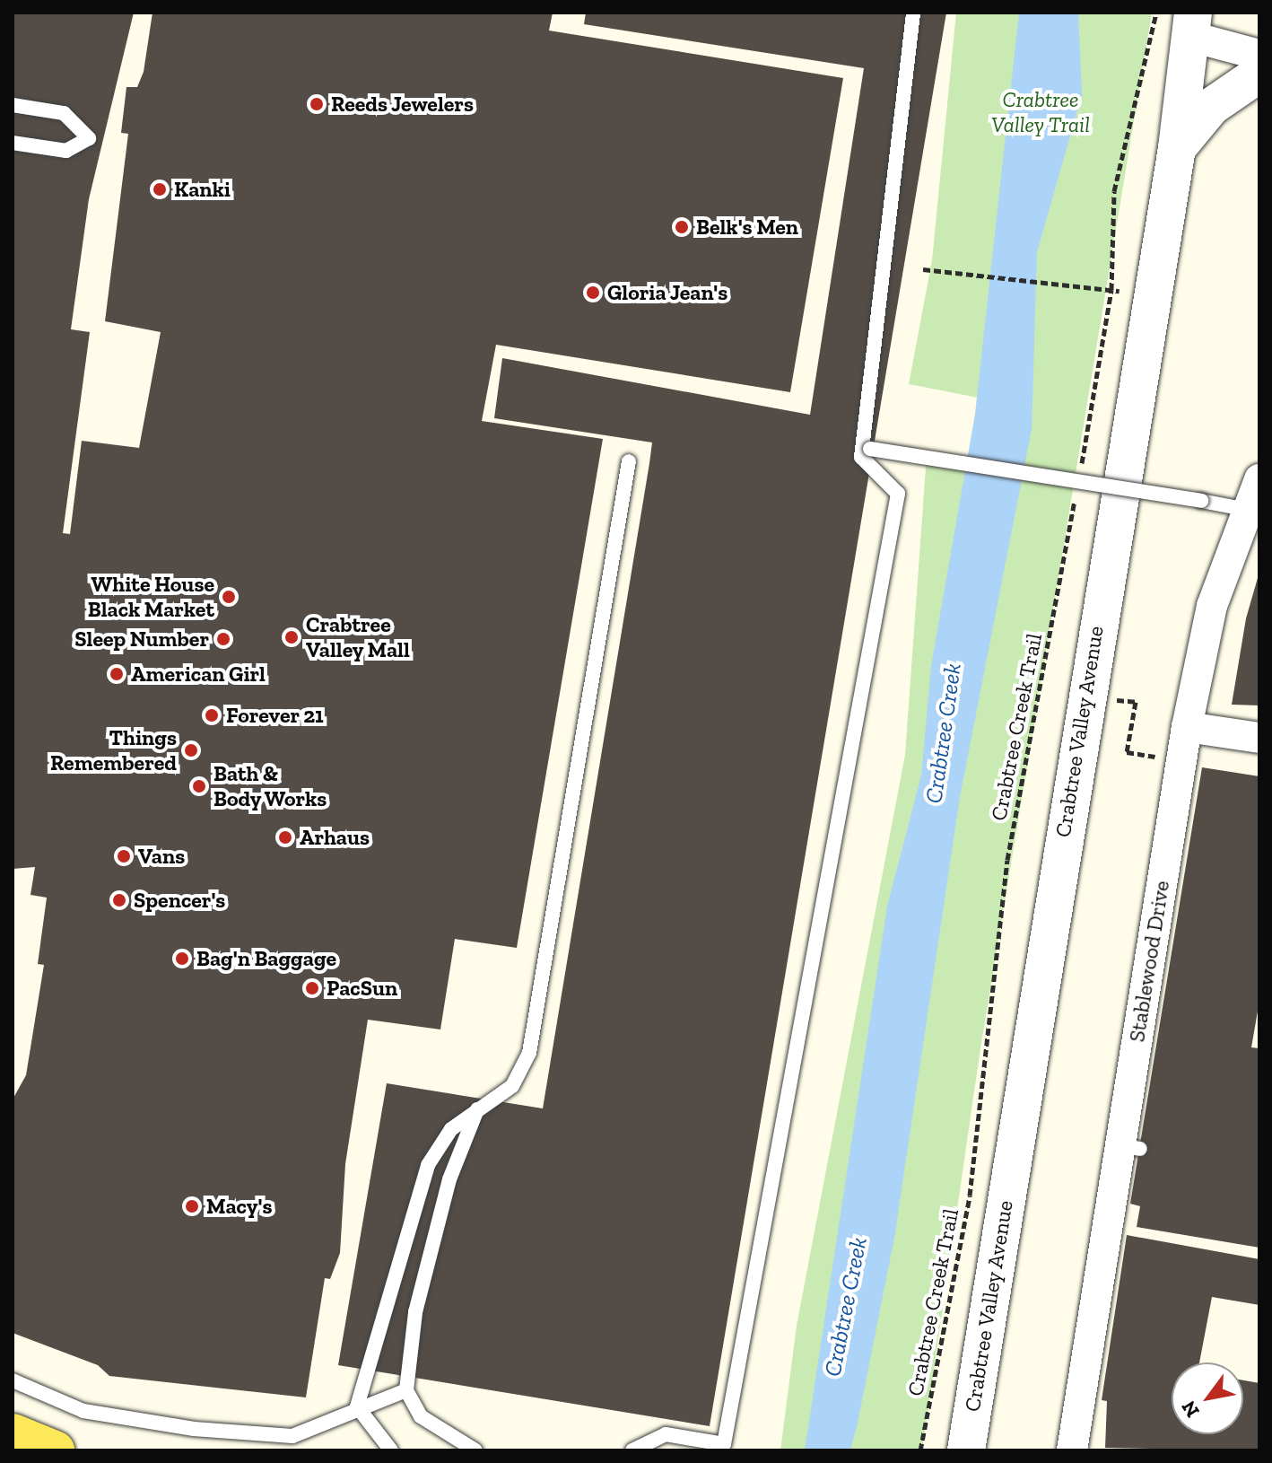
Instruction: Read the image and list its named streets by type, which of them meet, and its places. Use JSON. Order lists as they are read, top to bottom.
{
  "streets": {
    "street": ["Crabtree Valley Avenue", "Stablewood Drive"],
    "path": ["Crabtree Creek Trail"]
  },
  "water": ["Crabtree Creek"],
  "parks": ["Crabtree Valley Trail"],
  "places": [
    "Reeds Jewelers",
    "Kanki",
    "Belk's Men",
    "Gloria Jean's",
    "White House Black Market",
    "Crabtree Valley Mall",
    "Sleep Number",
    "American Girl",
    "Forever 21",
    "Things Remembered",
    "Bath & Body Works",
    "Arhaus",
    "Vans",
    "Spencer's",
    "Bag'n Baggage",
    "PacSun",
    "Macy's"
  ],
  "north": "bottom left"
}
